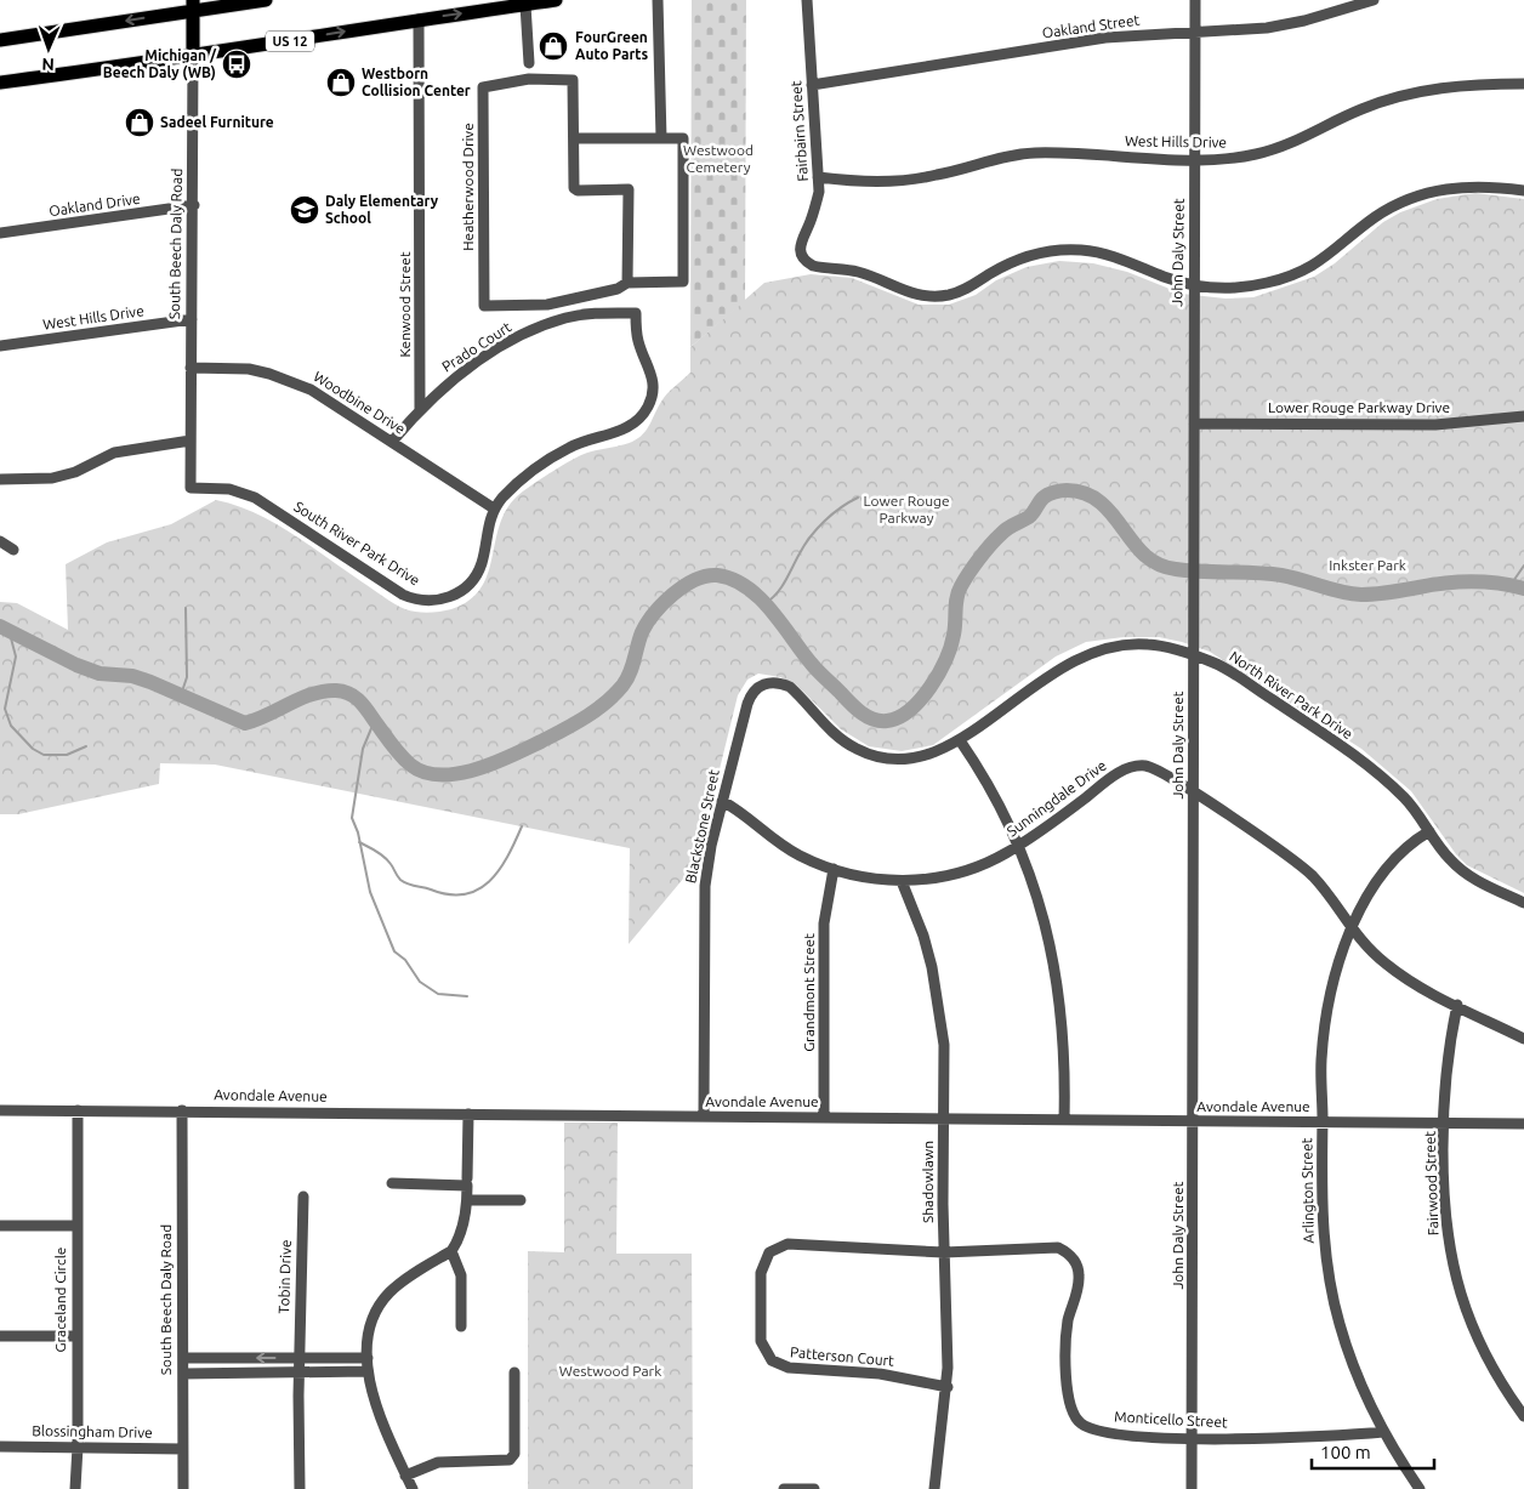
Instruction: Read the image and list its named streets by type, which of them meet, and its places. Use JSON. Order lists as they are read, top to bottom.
{
  "streets": {
    "main road": ["US 12", "South Beech Daly Road"],
    "street": [
      "Oakland Street",
      "Fairbairn Street",
      "West Hills Drive",
      "Heatherwood Drive",
      "Oakland Drive",
      "John Daly Street",
      "Kenwood Street",
      "Prado Court",
      "Woodbine Drive",
      "Lower Rouge Parkway Drive",
      "South River Park Drive",
      "North River Park Drive",
      "Sunningdale Drive",
      "Blackstone Street",
      "Grandmont Street",
      "Avondale Avenue",
      "Shadowlawn",
      "Fairwood Street",
      "Arlington Street",
      "Tobin Drive",
      "Graceland Circle",
      "Patterson Court",
      "Monticello Street",
      "Blossingham Drive"
    ]
  },
  "crossings": [
    ["Oakland Street", "Fairbairn Street"],
    ["Oakland Street", "John Daly Street"],
    ["US 12", "South Beech Daly Road"],
    ["US 12", "Kenwood Street"],
    ["Fairbairn Street", "West Hills Drive"],
    ["Fairbairn Street", "John Daly Street"],
    ["West Hills Drive", "South Beech Daly Road"],
    ["West Hills Drive", "John Daly Street"],
    ["Oakland Drive", "South Beech Daly Road"],
    ["South Beech Daly Road", "Woodbine Drive"],
    ["South Beech Daly Road", "South River Park Drive"],
    ["South Beech Daly Road", "Avondale Avenue"],
    ["South Beech Daly Road", "Blossingham Drive"],
    ["John Daly Street", "Lower Rouge Parkway Drive"],
    ["John Daly Street", "North River Park Drive"],
    ["John Daly Street", "Sunningdale Drive"],
    ["John Daly Street", "Avondale Avenue"],
    ["John Daly Street", "Monticello Street"],
    ["Kenwood Street", "Prado Court"],
    ["Prado Court", "Woodbine Drive"],
    ["Prado Court", "South River Park Drive"],
    ["Woodbine Drive", "South River Park Drive"],
    ["North River Park Drive", "Blackstone Street"],
    ["North River Park Drive", "Arlington Street"],
    ["Sunningdale Drive", "Blackstone Street"],
    ["Sunningdale Drive", "Grandmont Street"],
    ["Sunningdale Drive", "Shadowlawn"],
    ["Sunningdale Drive", "Fairwood Street"],
    ["Sunningdale Drive", "Arlington Street"],
    ["Blackstone Street", "Avondale Avenue"],
    ["Grandmont Street", "Avondale Avenue"],
    ["Avondale Avenue", "Shadowlawn"],
    ["Avondale Avenue", "Fairwood Street"],
    ["Avondale Avenue", "Arlington Street"],
    ["Avondale Avenue", "Graceland Circle"],
    ["Shadowlawn", "Patterson Court"],
    ["Shadowlawn", "Monticello Street"],
    ["Arlington Street", "Monticello Street"],
    ["Graceland Circle", "Blossingham Drive"],
    ["Patterson Court", "Monticello Street"]
  ],
  "parks": [
    "Westwood Cemetery",
    "Lower Rouge Parkway",
    "Inkster Park",
    "Westwood Park"
  ],
  "places": {
    "shop": ["FourGreen Auto Parts", "Westborn Collision Center", "Sadeel Furniture"],
    "bus stop": ["Michigan / Beech Daly (WB)"],
    "school or university": ["Daly Elementary School"]
  },
  "scale_bar": "100 m",
  "north": "bottom"
}
